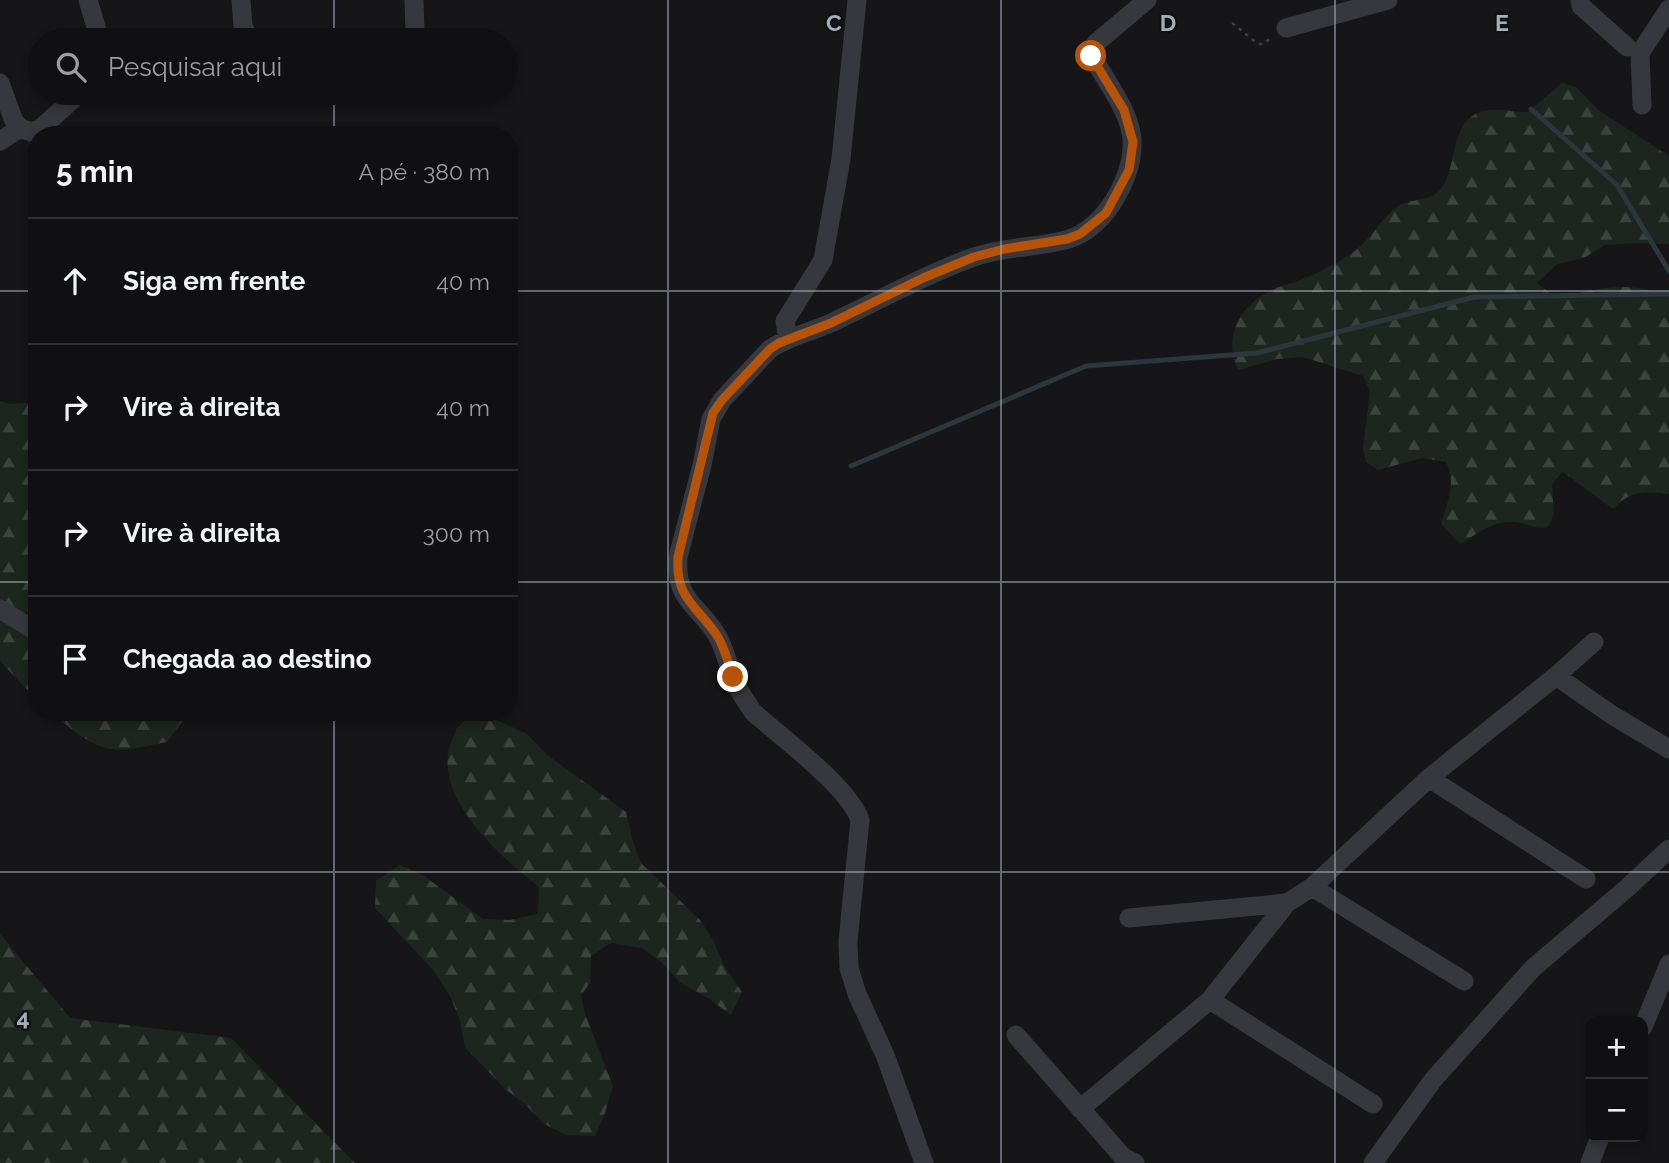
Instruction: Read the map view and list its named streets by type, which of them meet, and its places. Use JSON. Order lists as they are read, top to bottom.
{
  "page": {
    "search": "Pesquisar aqui",
    "heading": ["5 min", "A pé · 380 m"],
    "list": [
      ["Siga em frente", "40 m"],
      ["Vire à direita", "40 m"],
      ["Vire à direita", "300 m"],
      "Chegada ao destino"
    ],
    "map_buttons": ["+", "−"]
  },
  "grid": {
    "columns": ["C", "D", "E"],
    "rows": ["4"]
  }
}
